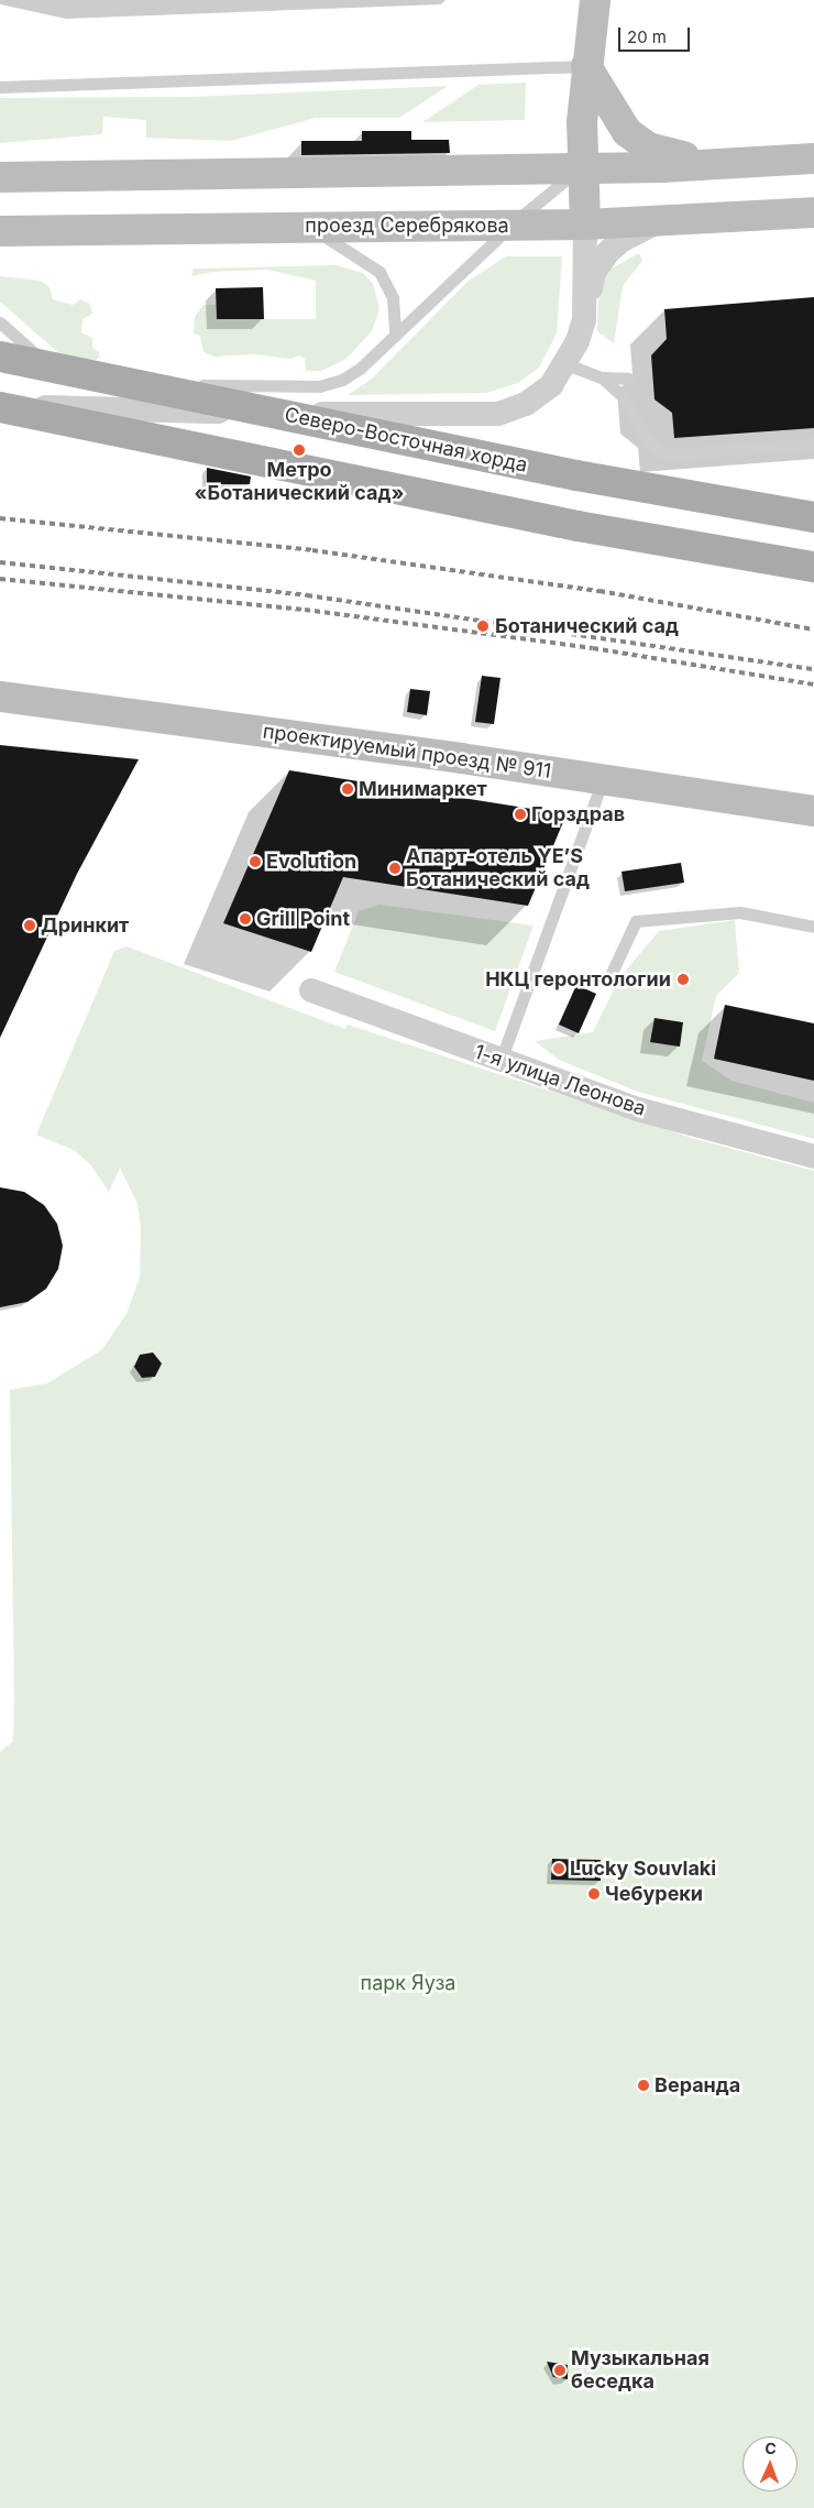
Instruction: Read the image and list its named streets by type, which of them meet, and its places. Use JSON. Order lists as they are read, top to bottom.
{
  "streets": {
    "main road": ["проезд Серебрякова", "Северо-Восточная хорда", "проектируемый проезд № 911"],
    "street": ["1-я улица Леонова"]
  },
  "parks": ["парк Яуза"],
  "places": [
    "Метро «Ботанический сад»",
    "Ботанический сад",
    "Минимаркет",
    "Горздрав",
    "Evolution",
    "Апарт-отель YE’S Ботанический сад",
    "Grill Point",
    "Дринкит",
    "НКЦ геронтологии",
    "Lucky Souvlaki",
    "Чебуреки",
    "Веранда",
    "Музыкальная беседка"
  ],
  "scale_bar": "20 m",
  "north": "top"
}
